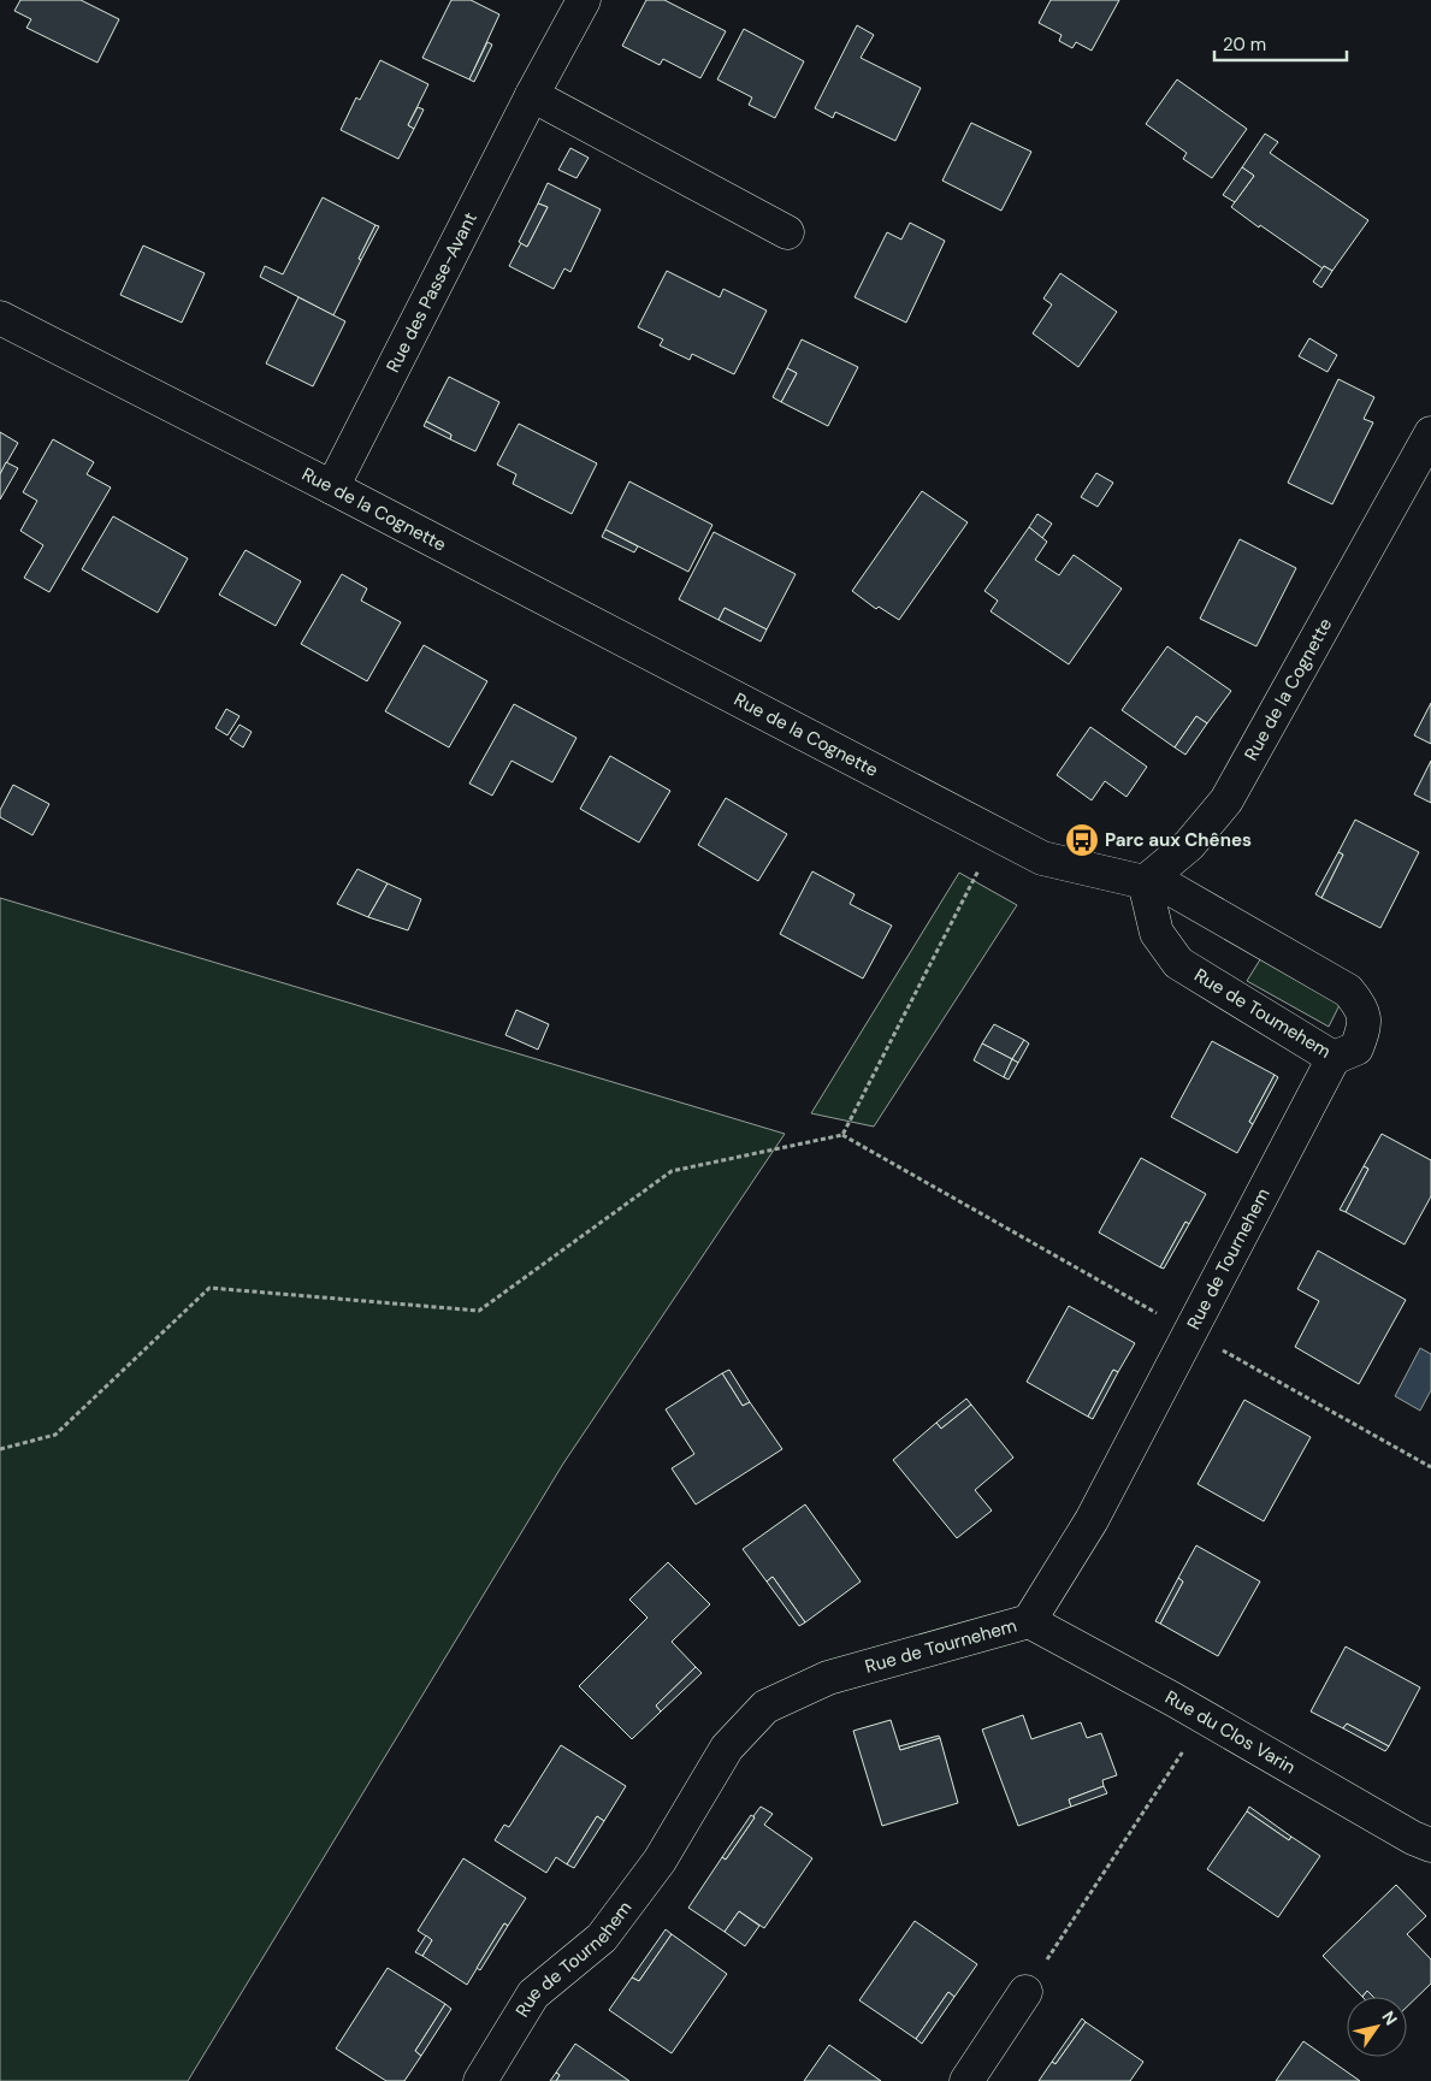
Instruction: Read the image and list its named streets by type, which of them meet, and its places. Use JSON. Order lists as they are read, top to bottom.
{
  "streets": {
    "street": [
      "Rue des Passe-Avant",
      "Rue de la Cognette",
      "Rue de Toumehem",
      "Rue de Tournehem",
      "Rue du Clos Varin"
    ]
  },
  "crossings": [
    ["Rue des Passe-Avant", "Rue de la Cognette"],
    ["Rue de la Cognette", "Rue de Toumehem"],
    ["Rue de Toumehem", "Rue de Tournehem"],
    ["Rue de Tournehem", "Rue du Clos Varin"]
  ],
  "places": {
    "bus stop": ["Parc aux Chênes"]
  },
  "scale_bar": "20 m",
  "north": "top right"
}
